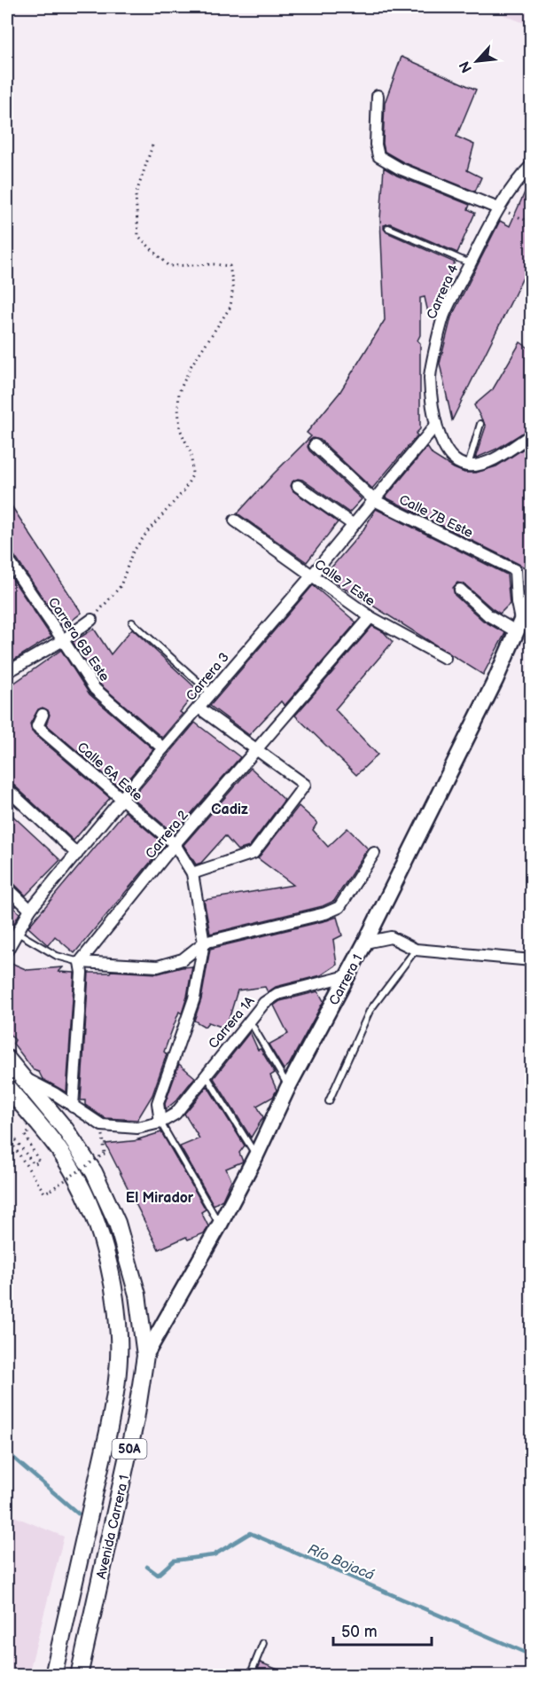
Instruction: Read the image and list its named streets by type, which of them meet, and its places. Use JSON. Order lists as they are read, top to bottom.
{
  "streets": {
    "main road": ["50A", "Avenida Carrera 1"],
    "street": [
      "Carrera 4",
      "Calle 7B Este",
      "Calle 7 Este",
      "Carrera 6B Este",
      "Carrera 3",
      "Calle 6A Este",
      "Carrera 2",
      "Carrera 1",
      "Carrera 1A"
    ]
  },
  "crossings": [
    ["Carrera 4", "Carrera 3"],
    ["Calle 7B Este", "Carrera 3"],
    ["Calle 7B Este", "Carrera 1"],
    ["Calle 7 Este", "Carrera 3"],
    ["Calle 7 Este", "Carrera 2"],
    ["Carrera 6B Este", "Carrera 3"],
    ["Carrera 3", "Calle 6A Este"],
    ["Calle 6A Este", "Carrera 2"],
    ["Carrera 1", "Carrera 1A"],
    ["Carrera 1", "Avenida Carrera 1"],
    ["50A", "Avenida Carrera 1"]
  ],
  "districts": ["Cadiz", "El Mirador"],
  "water": ["Río Bojacá"],
  "scale_bar": "50 m",
  "north": "bottom left"
}
